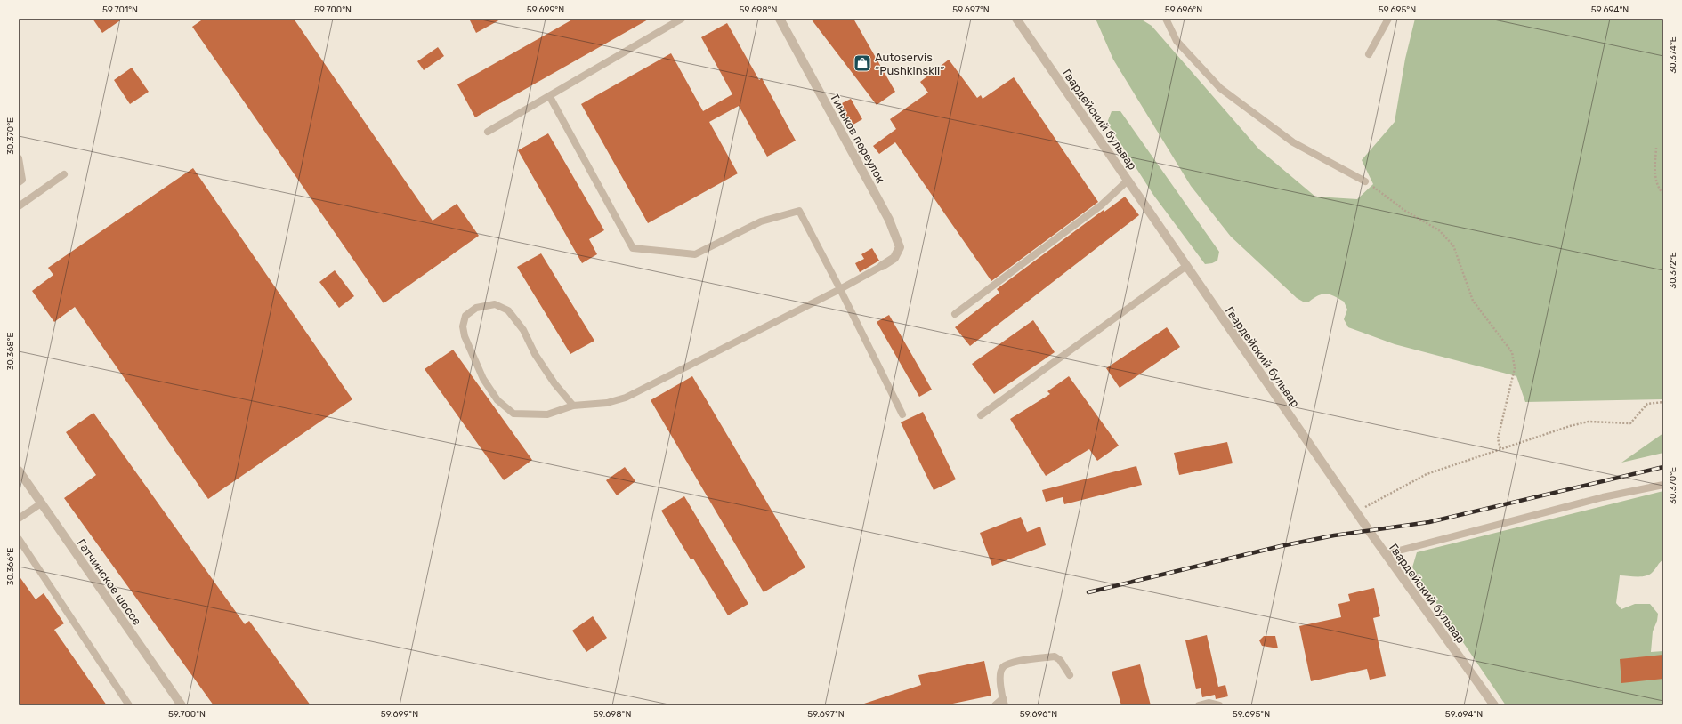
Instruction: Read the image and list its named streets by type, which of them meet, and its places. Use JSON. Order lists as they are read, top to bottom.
{
  "streets": {
    "street": ["Гвардейский бульвар", "Тиньков переулок", "Гатчинское шоссе"]
  },
  "places": {
    "shop": ["Autoservis “Pushkinskii”"]
  },
  "coordinates": [
    "59.701°N",
    "59.700°N",
    "59.699°N",
    "59.698°N",
    "59.697°N",
    "59.696°N",
    "59.695°N",
    "59.694°N",
    "30.374°E",
    "30.370°E",
    "30.372°E",
    "30.368°E",
    "30.366°E"
  ]
}
